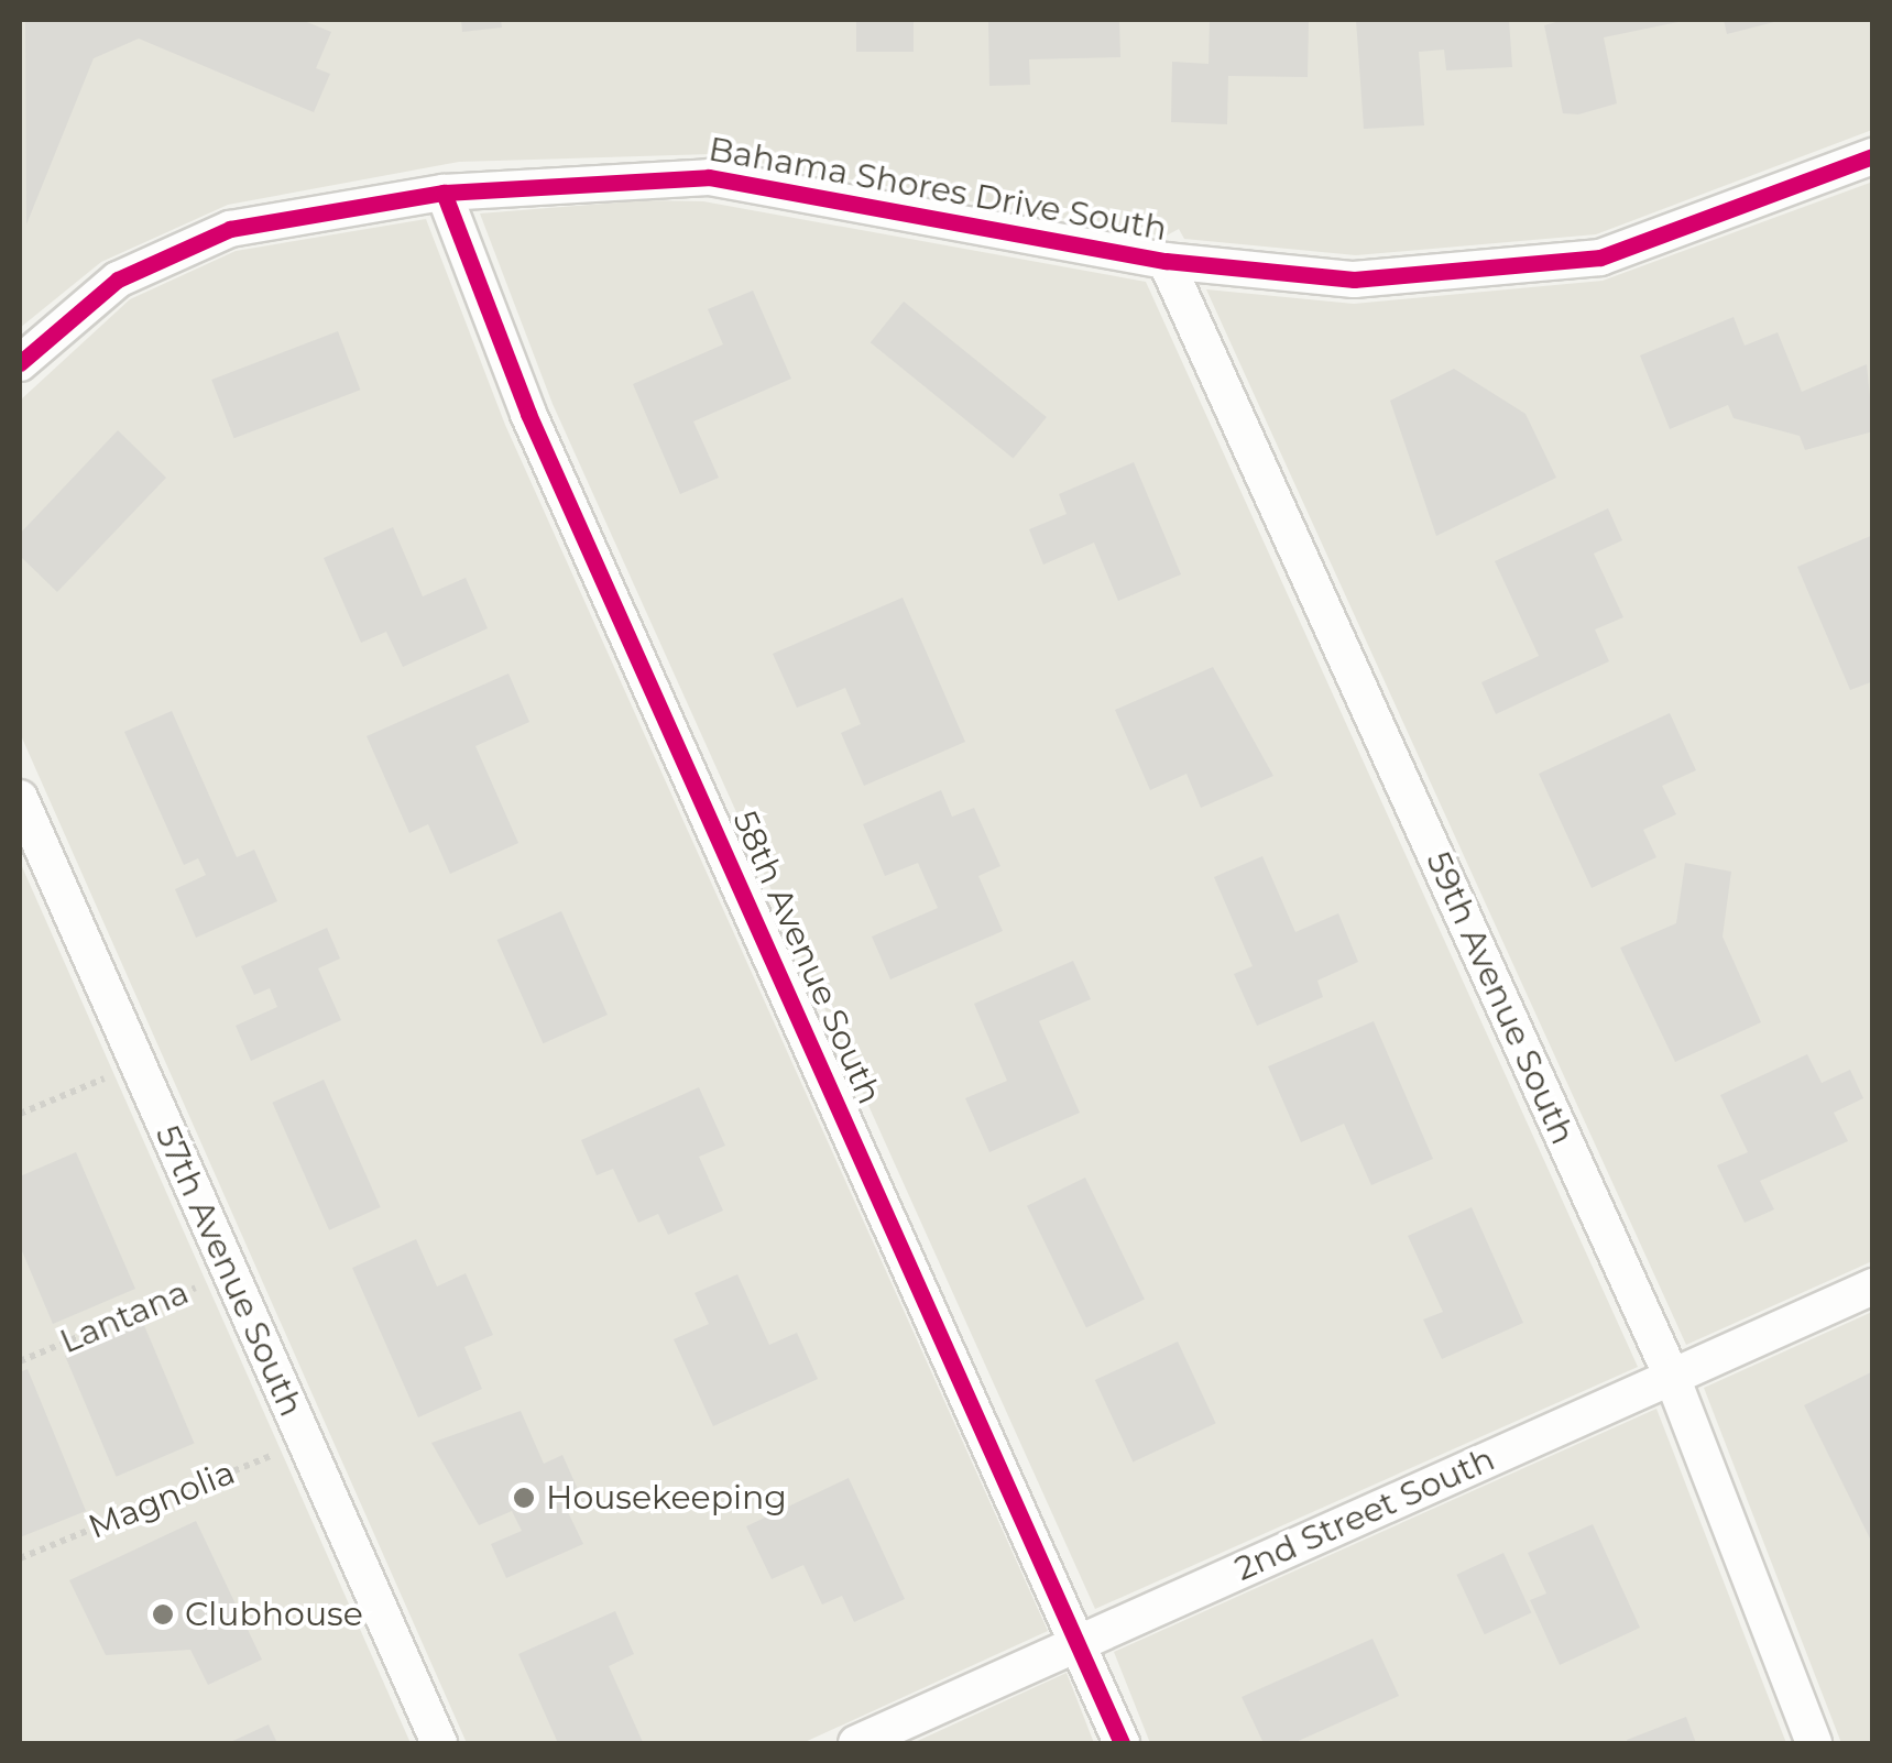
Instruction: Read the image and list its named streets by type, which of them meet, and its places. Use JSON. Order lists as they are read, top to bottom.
{
  "streets": {
    "street": [
      "Bahama Shores Drive South",
      "58th Avenue South",
      "59th Avenue South",
      "57th Avenue South",
      "2nd Street South"
    ],
    "path": ["Lantana", "Magnolia"]
  },
  "crossings": [
    ["Bahama Shores Drive South", "58th Avenue South"],
    ["Bahama Shores Drive South", "59th Avenue South"],
    ["58th Avenue South", "2nd Street South"],
    ["59th Avenue South", "2nd Street South"],
    ["57th Avenue South", "Lantana"],
    ["57th Avenue South", "Magnolia"]
  ],
  "places": ["Housekeeping", "Clubhouse"]
}
